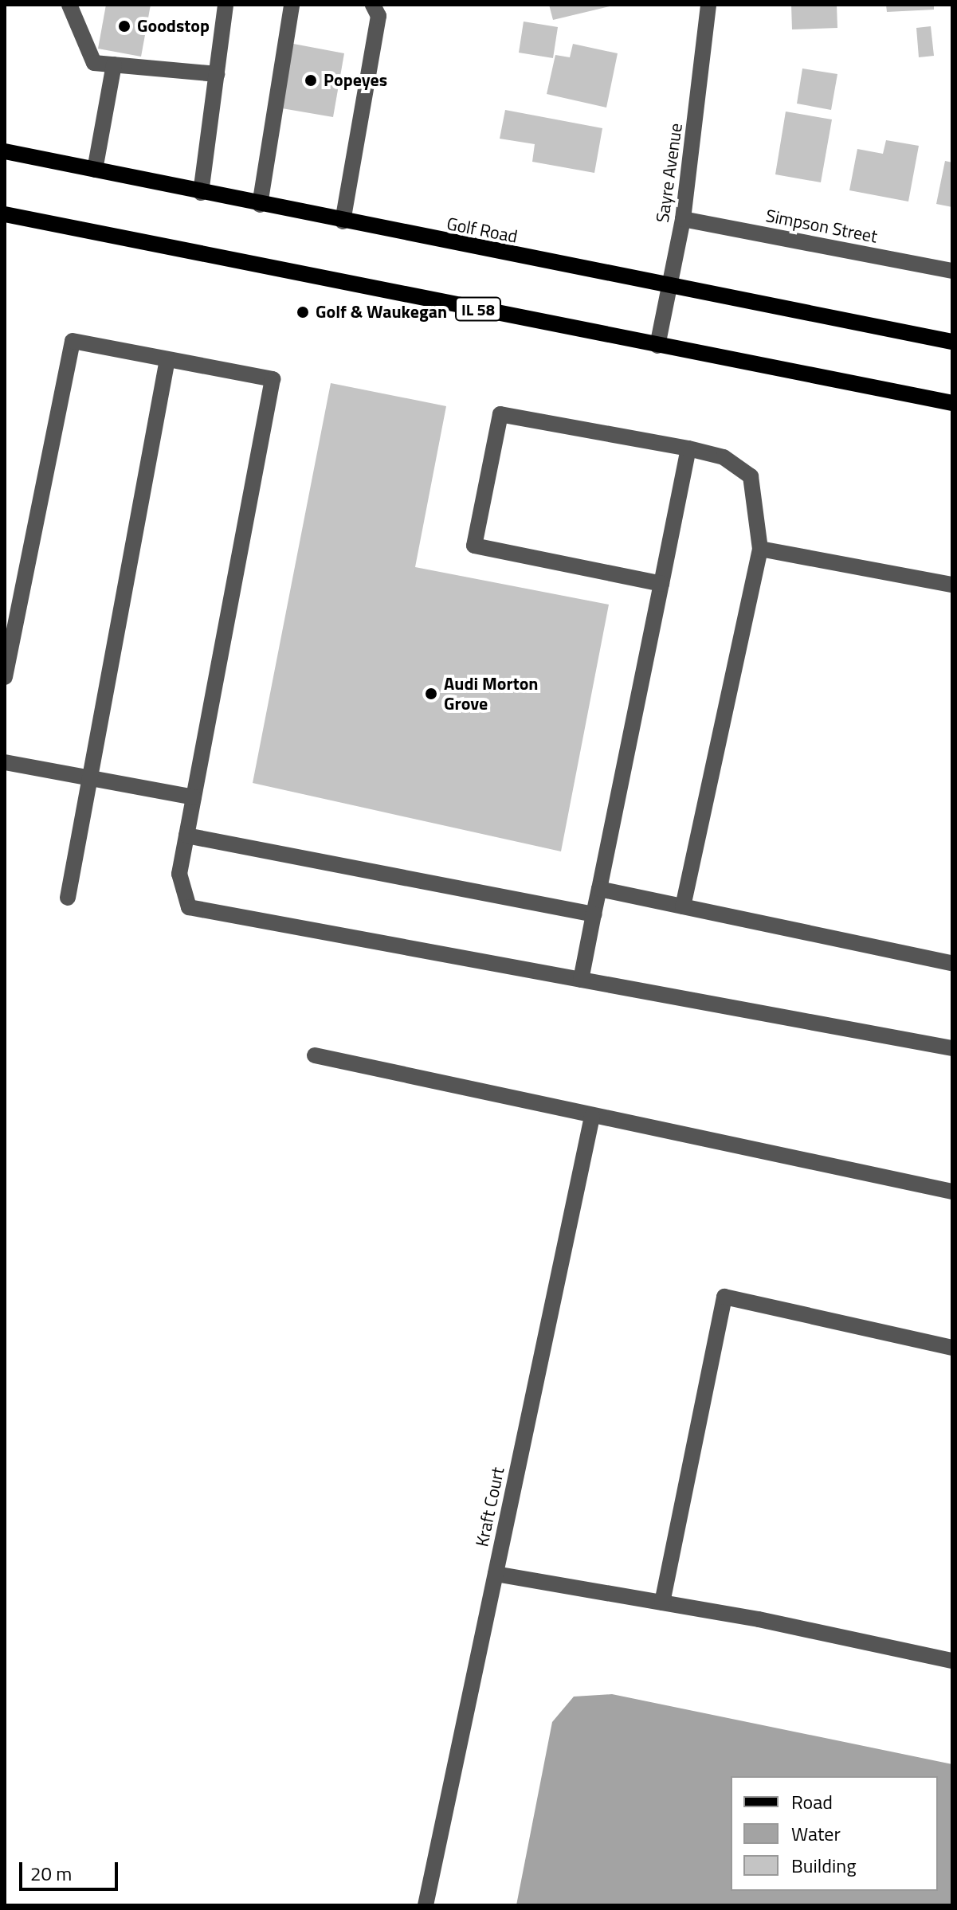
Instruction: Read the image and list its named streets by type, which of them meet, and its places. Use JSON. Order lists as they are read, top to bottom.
{
  "streets": {
    "main road": ["Golf Road", "IL 58"],
    "street": ["Sayre Avenue", "Simpson Street", "Kraft Court"]
  },
  "crossings": [
    ["Sayre Avenue", "Simpson Street"],
    ["Sayre Avenue", "Golf Road"],
    ["Sayre Avenue", "IL 58"]
  ],
  "places": [
    "Goodstop",
    "Popeyes",
    "Golf & Waukegan",
    "Audi Morton Grove"
  ],
  "legend": ["Road", "Water", "Building"],
  "scale_bar": "20 m"
}
